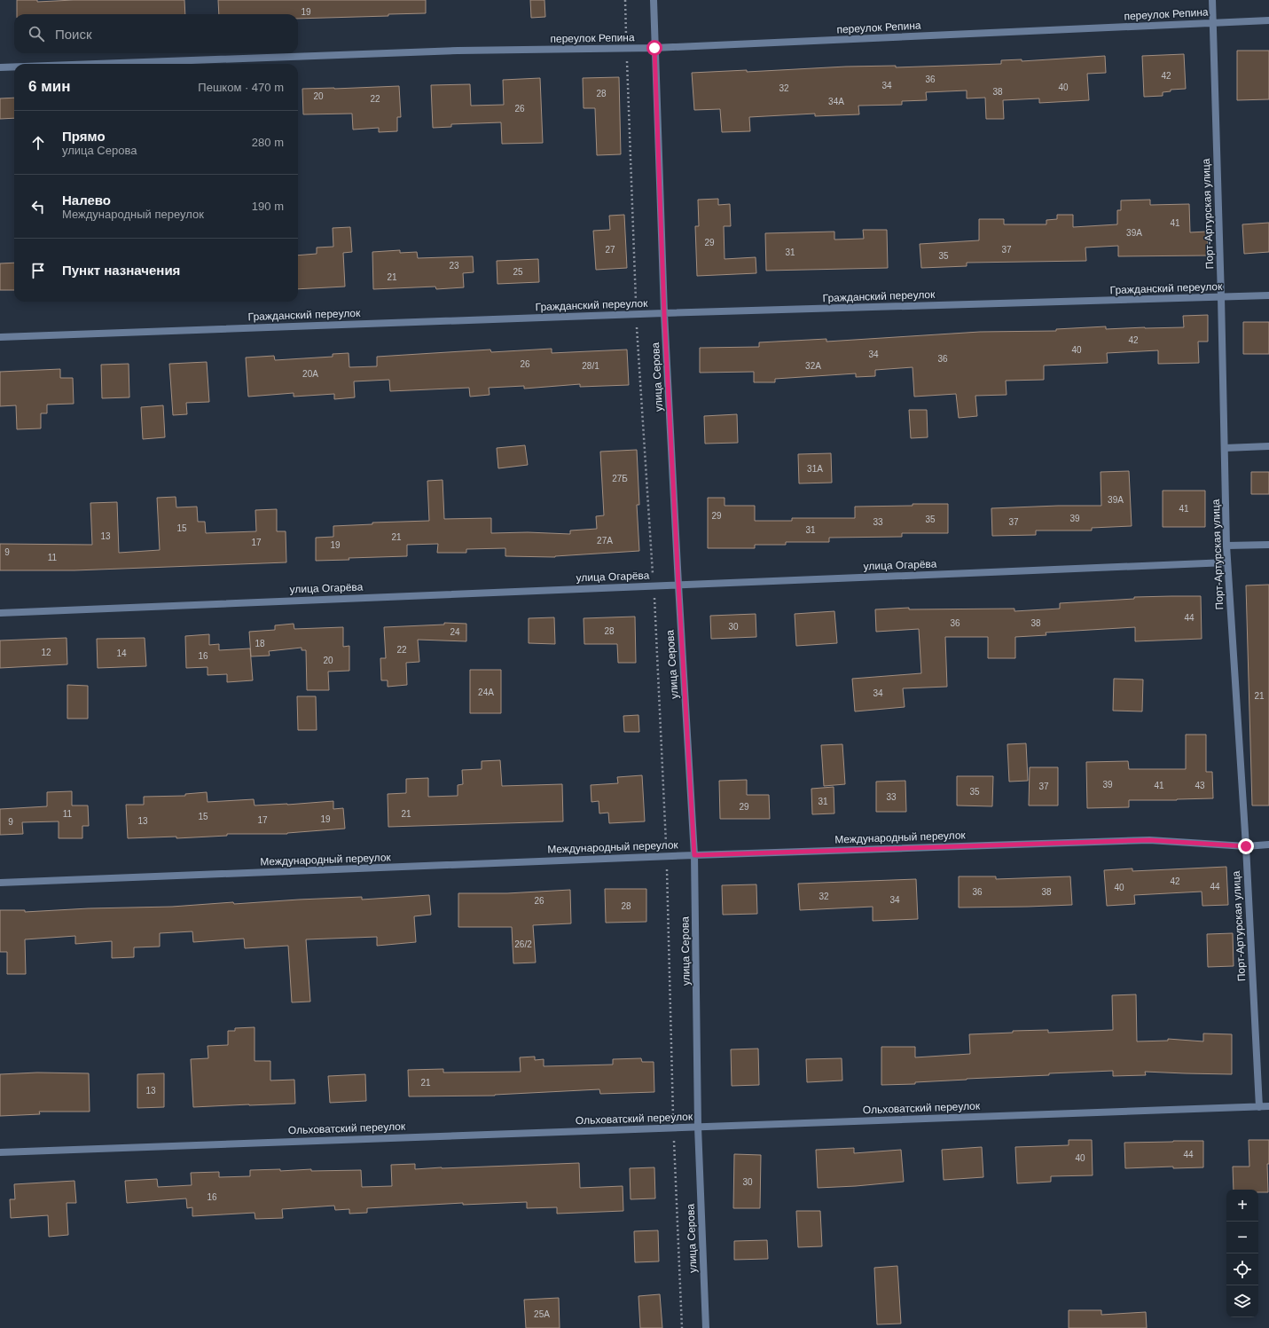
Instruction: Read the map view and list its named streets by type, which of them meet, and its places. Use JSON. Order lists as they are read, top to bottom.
{
  "streets": {
    "street": [
      "переулок Репина",
      "Порт-Артурская улица",
      "Гражданский переулок",
      "улица Серова",
      "улица Огарёва",
      "Международный переулок",
      "Ольховатский переулок"
    ]
  },
  "crossings": [
    ["переулок Репина", "Порт-Артурская улица"],
    ["переулок Репина", "улица Серова"],
    ["Порт-Артурская улица", "Гражданский переулок"],
    ["Порт-Артурская улица", "улица Огарёва"],
    ["Порт-Артурская улица", "Международный переулок"],
    ["Порт-Артурская улица", "Ольховатский переулок"],
    ["Гражданский переулок", "улица Серова"],
    ["улица Серова", "улица Огарёва"],
    ["улица Серова", "Международный переулок"],
    ["улица Серова", "Ольховатский переулок"]
  ],
  "house_numbers": [
    "19",
    "42",
    "36",
    "34",
    "40",
    "32",
    "38",
    "28",
    "20",
    "22",
    "34А",
    "26",
    "41",
    "39А",
    "29",
    "27",
    "37",
    "31",
    "35",
    "23",
    "25",
    "21",
    "42",
    "40",
    "34",
    "36",
    "26",
    "28/1",
    "32А",
    "20А",
    "31А",
    "27Б",
    "39А",
    "41",
    "29",
    "39",
    "35",
    "33",
    "37",
    "15",
    "31",
    "13",
    "21",
    "27А",
    "17",
    "19",
    "9",
    "11",
    "44",
    "36",
    "38",
    "30",
    "28",
    "24",
    "18",
    "22",
    "12",
    "14",
    "16",
    "20",
    "24А",
    "34",
    "21",
    "39",
    "41",
    "43",
    "37",
    "35",
    "33",
    "31",
    "29",
    "11",
    "21",
    "15",
    "19",
    "17",
    "13",
    "9",
    "42",
    "44",
    "40",
    "36",
    "38",
    "32",
    "34",
    "26",
    "28",
    "26/2",
    "21",
    "13",
    "44",
    "40",
    "30",
    "16",
    "25А"
  ],
  "page": {
    "search": "Поиск",
    "heading": ["6 мин", "Пешком · 470 m"],
    "list": [
      ["Прямо", "улица Серова", "280 m"],
      ["Налево", "Международный переулок", "190 m"],
      "Пункт назначения"
    ],
    "map_buttons": ["+", "−"]
  }
}
